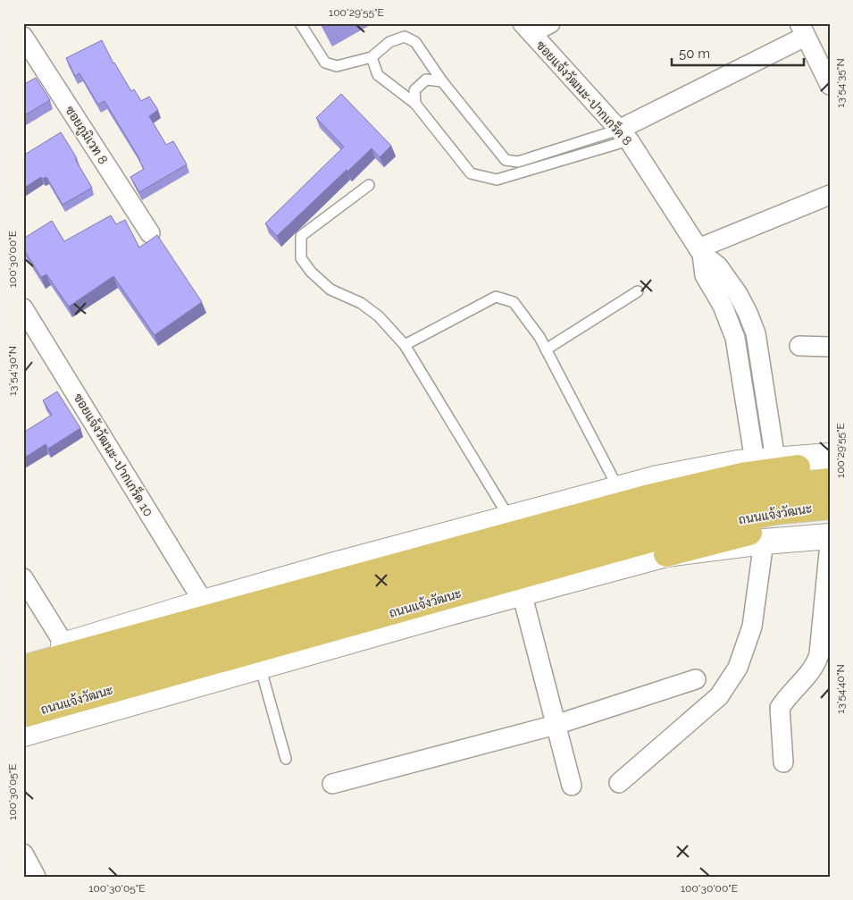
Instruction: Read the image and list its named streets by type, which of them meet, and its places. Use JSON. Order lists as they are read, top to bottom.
{
  "streets": {
    "main road": ["ถนนแจ้งวัฒนะ"],
    "street": ["ซอยแจ้งวัฒนะ-ปากเกร็ด 8", "ซอยภูมิเวท 8", "ซอยแจ้งวัฒนะ-ปากเกร็ด 10"]
  },
  "scale_bar": "50 m",
  "coordinates": [
    "100°29'55\"E",
    "13°54'35\"N",
    "100°30'00\"E",
    "13°54'30\"N",
    "13°54'40\"N",
    "100°30'05\"E"
  ]
}
